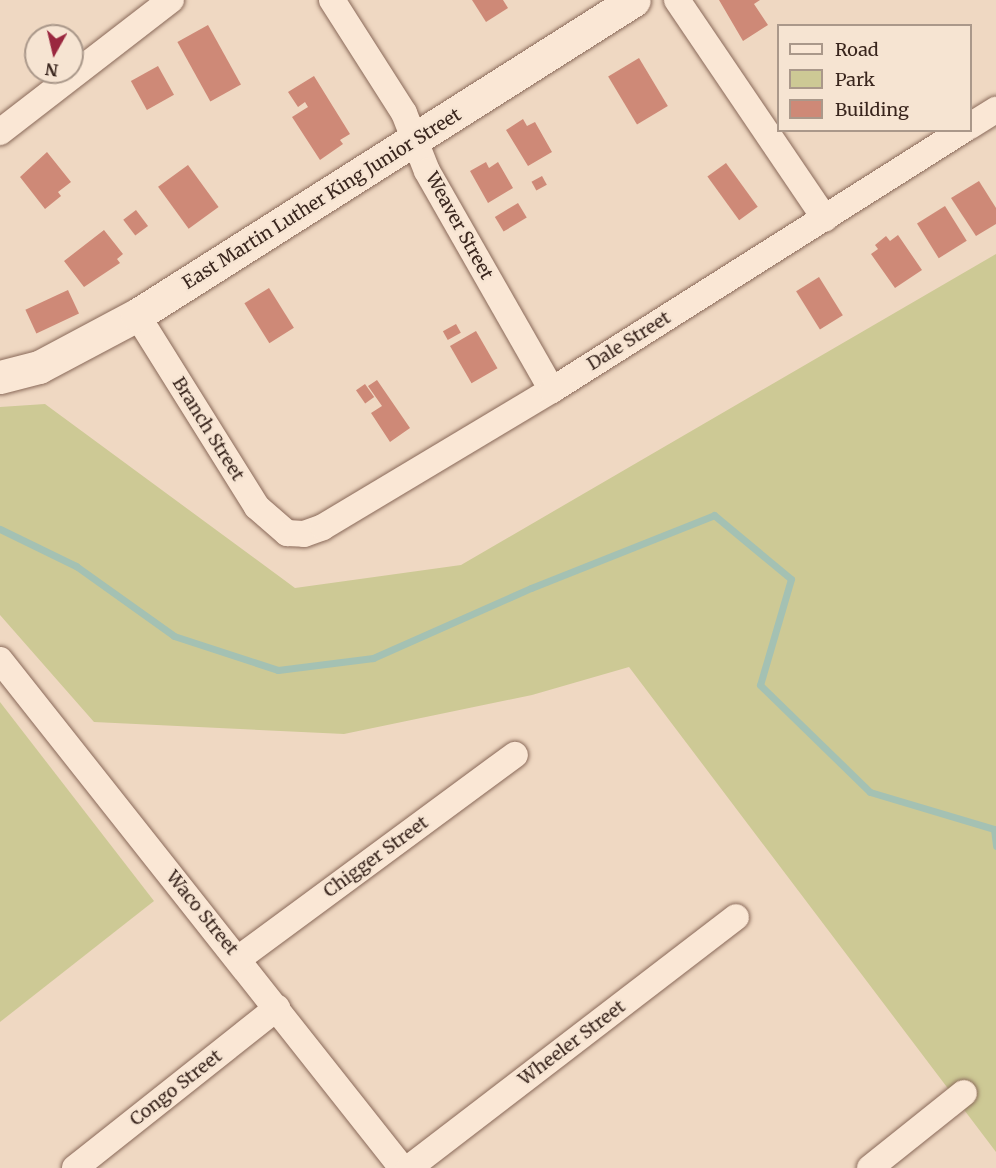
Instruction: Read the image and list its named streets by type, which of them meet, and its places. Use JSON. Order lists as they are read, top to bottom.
{
  "streets": {
    "street": [
      "East Martin Luther King Junior Street",
      "Weaver Street",
      "Dale Street",
      "Branch Street",
      "Chigger Street",
      "Waco Street",
      "Wheeler Street",
      "Congo Street"
    ]
  },
  "crossings": [
    ["East Martin Luther King Junior Street", "Weaver Street"],
    ["East Martin Luther King Junior Street", "Branch Street"],
    ["Weaver Street", "Dale Street"],
    ["Dale Street", "Branch Street"],
    ["Chigger Street", "Waco Street"],
    ["Waco Street", "Congo Street"]
  ],
  "legend": ["Road", "Park", "Building"],
  "north": "bottom"
}
